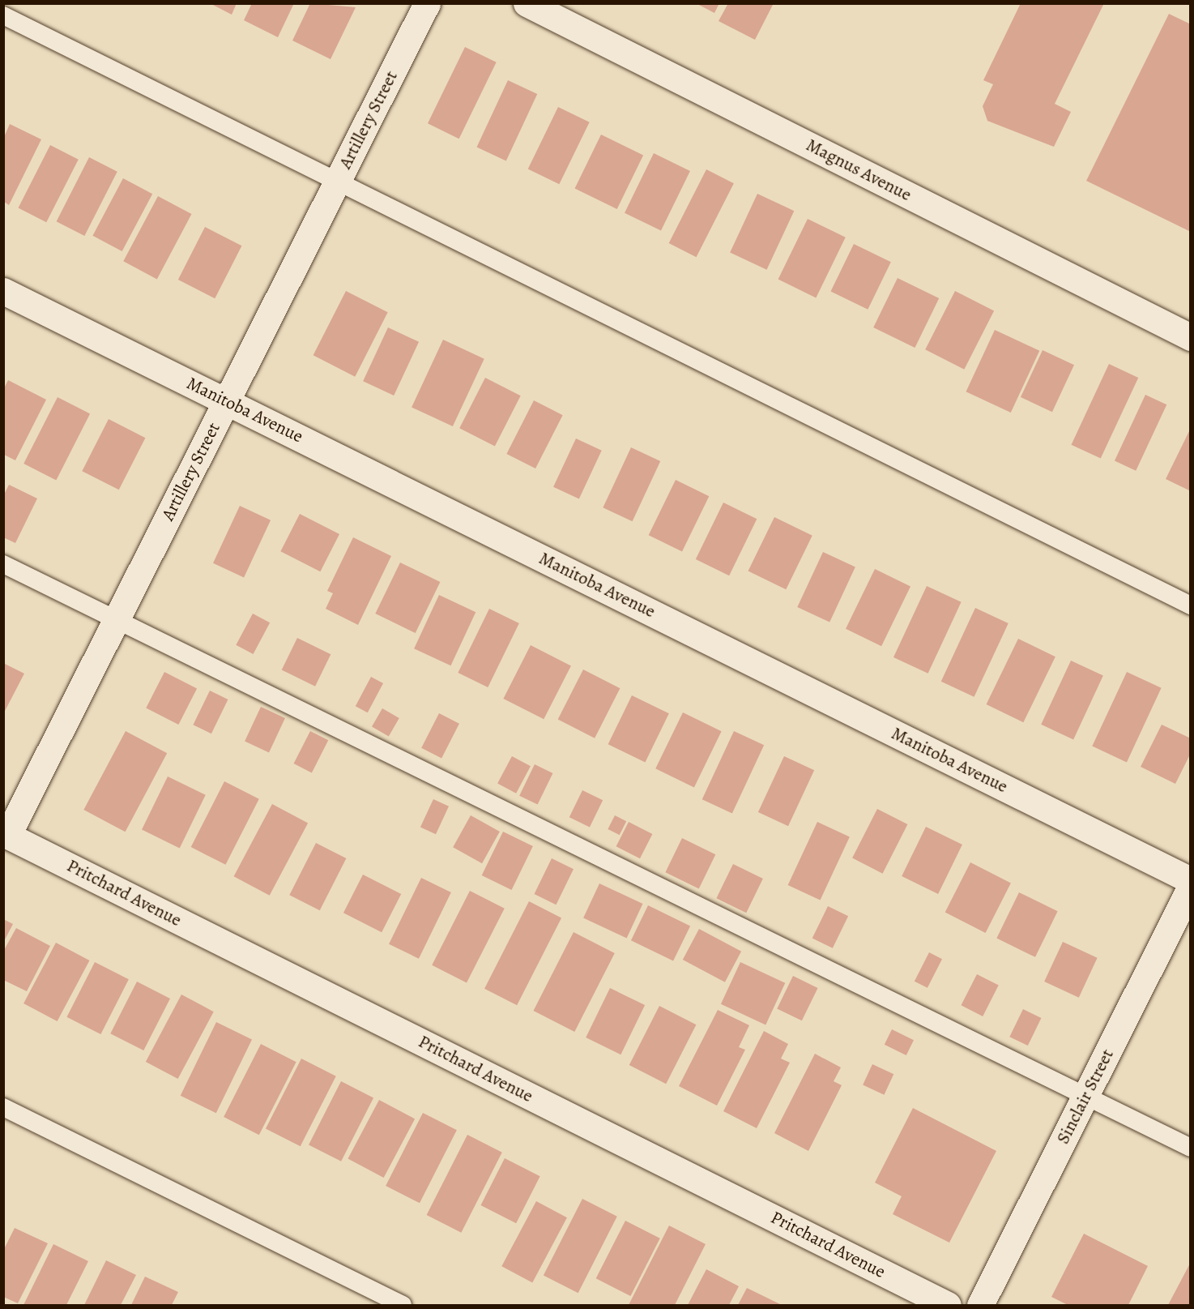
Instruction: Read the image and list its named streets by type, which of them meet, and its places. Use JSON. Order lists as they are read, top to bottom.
{
  "streets": {
    "street": [
      "Artillery Street",
      "Magnus Avenue",
      "Manitoba Avenue",
      "Pritchard Avenue",
      "Sinclair Street"
    ]
  },
  "crossings": [
    ["Artillery Street", "Manitoba Avenue"],
    ["Artillery Street", "Pritchard Avenue"]
  ]
}
